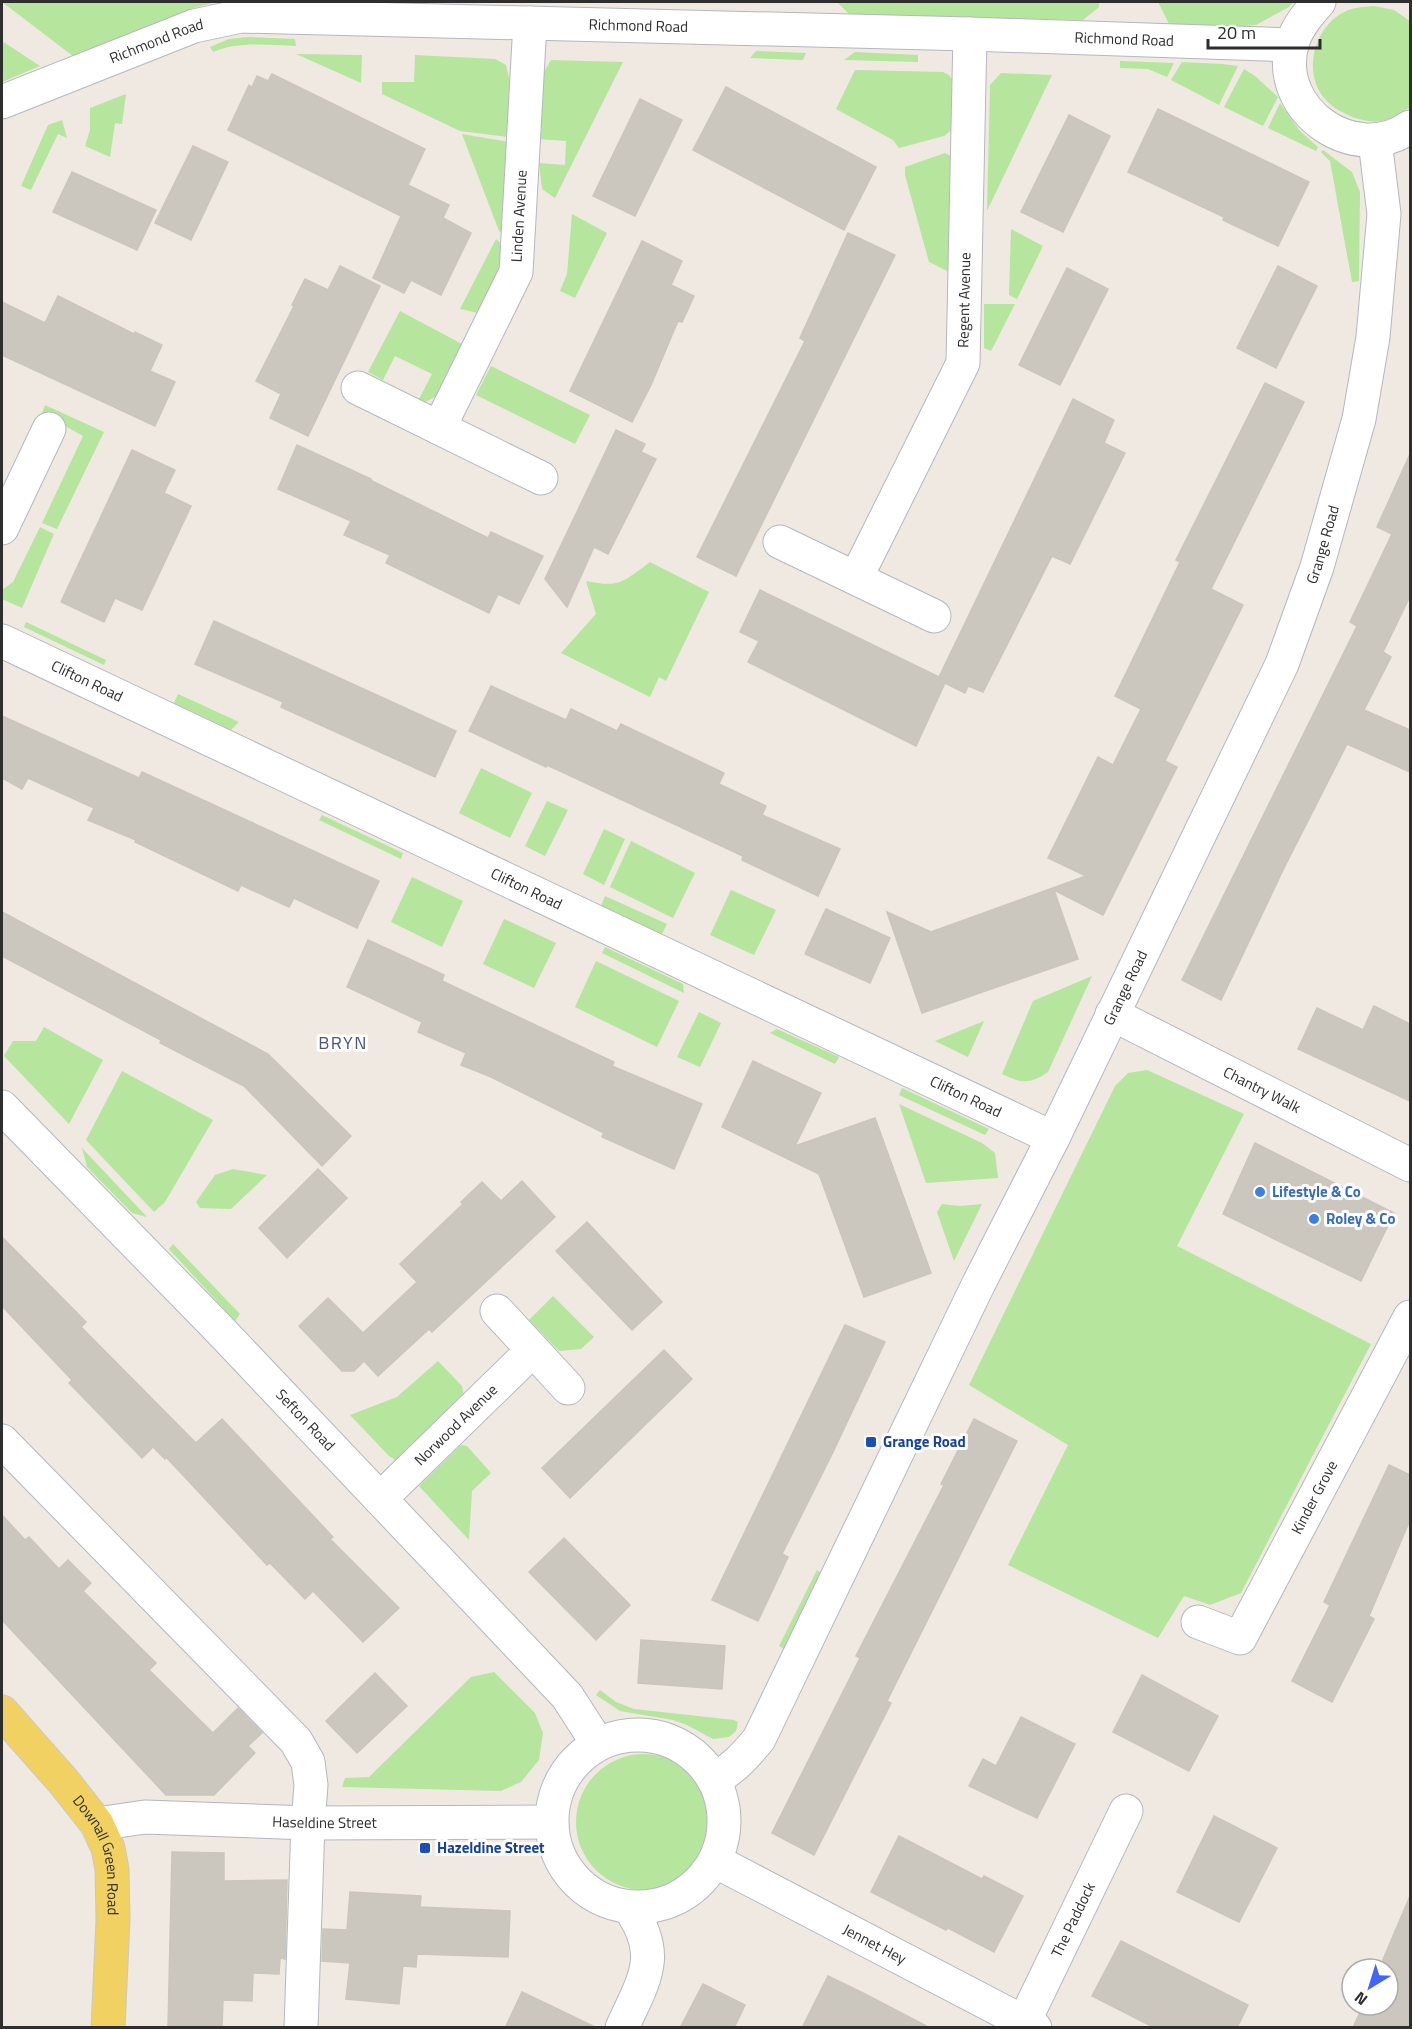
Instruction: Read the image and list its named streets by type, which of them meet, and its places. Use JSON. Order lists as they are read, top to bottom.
{
  "streets": {
    "main road": ["Downall Green Road"],
    "street": [
      "Richmond Road",
      "Linden Avenue",
      "Regent Avenue",
      "Grange Road",
      "Clifton Road",
      "Chantry Walk",
      "Sefton Road",
      "Norwood Avenue",
      "Kinder Grove",
      "Haseldine Street",
      "The Paddock",
      "Jennet Hey"
    ]
  },
  "crossings": [
    ["Richmond Road", "Linden Avenue"],
    ["Richmond Road", "Regent Avenue"],
    ["Grange Road", "Clifton Road"],
    ["Grange Road", "Chantry Walk"],
    ["Grange Road", "Sefton Road"],
    ["Grange Road", "Haseldine Street"],
    ["Grange Road", "Jennet Hey"],
    ["Sefton Road", "Norwood Avenue"],
    ["Sefton Road", "Haseldine Street"],
    ["Sefton Road", "Jennet Hey"],
    ["Haseldine Street", "Downall Green Road"],
    ["Haseldine Street", "Jennet Hey"],
    ["The Paddock", "Jennet Hey"]
  ],
  "districts": ["BRYN"],
  "places": {
    "other": ["Lifestyle & Co", "Roley & Co"],
    "transit": ["Grange Road", "Hazeldine Street"]
  },
  "scale_bar": "20 m",
  "north": "bottom left"
}
